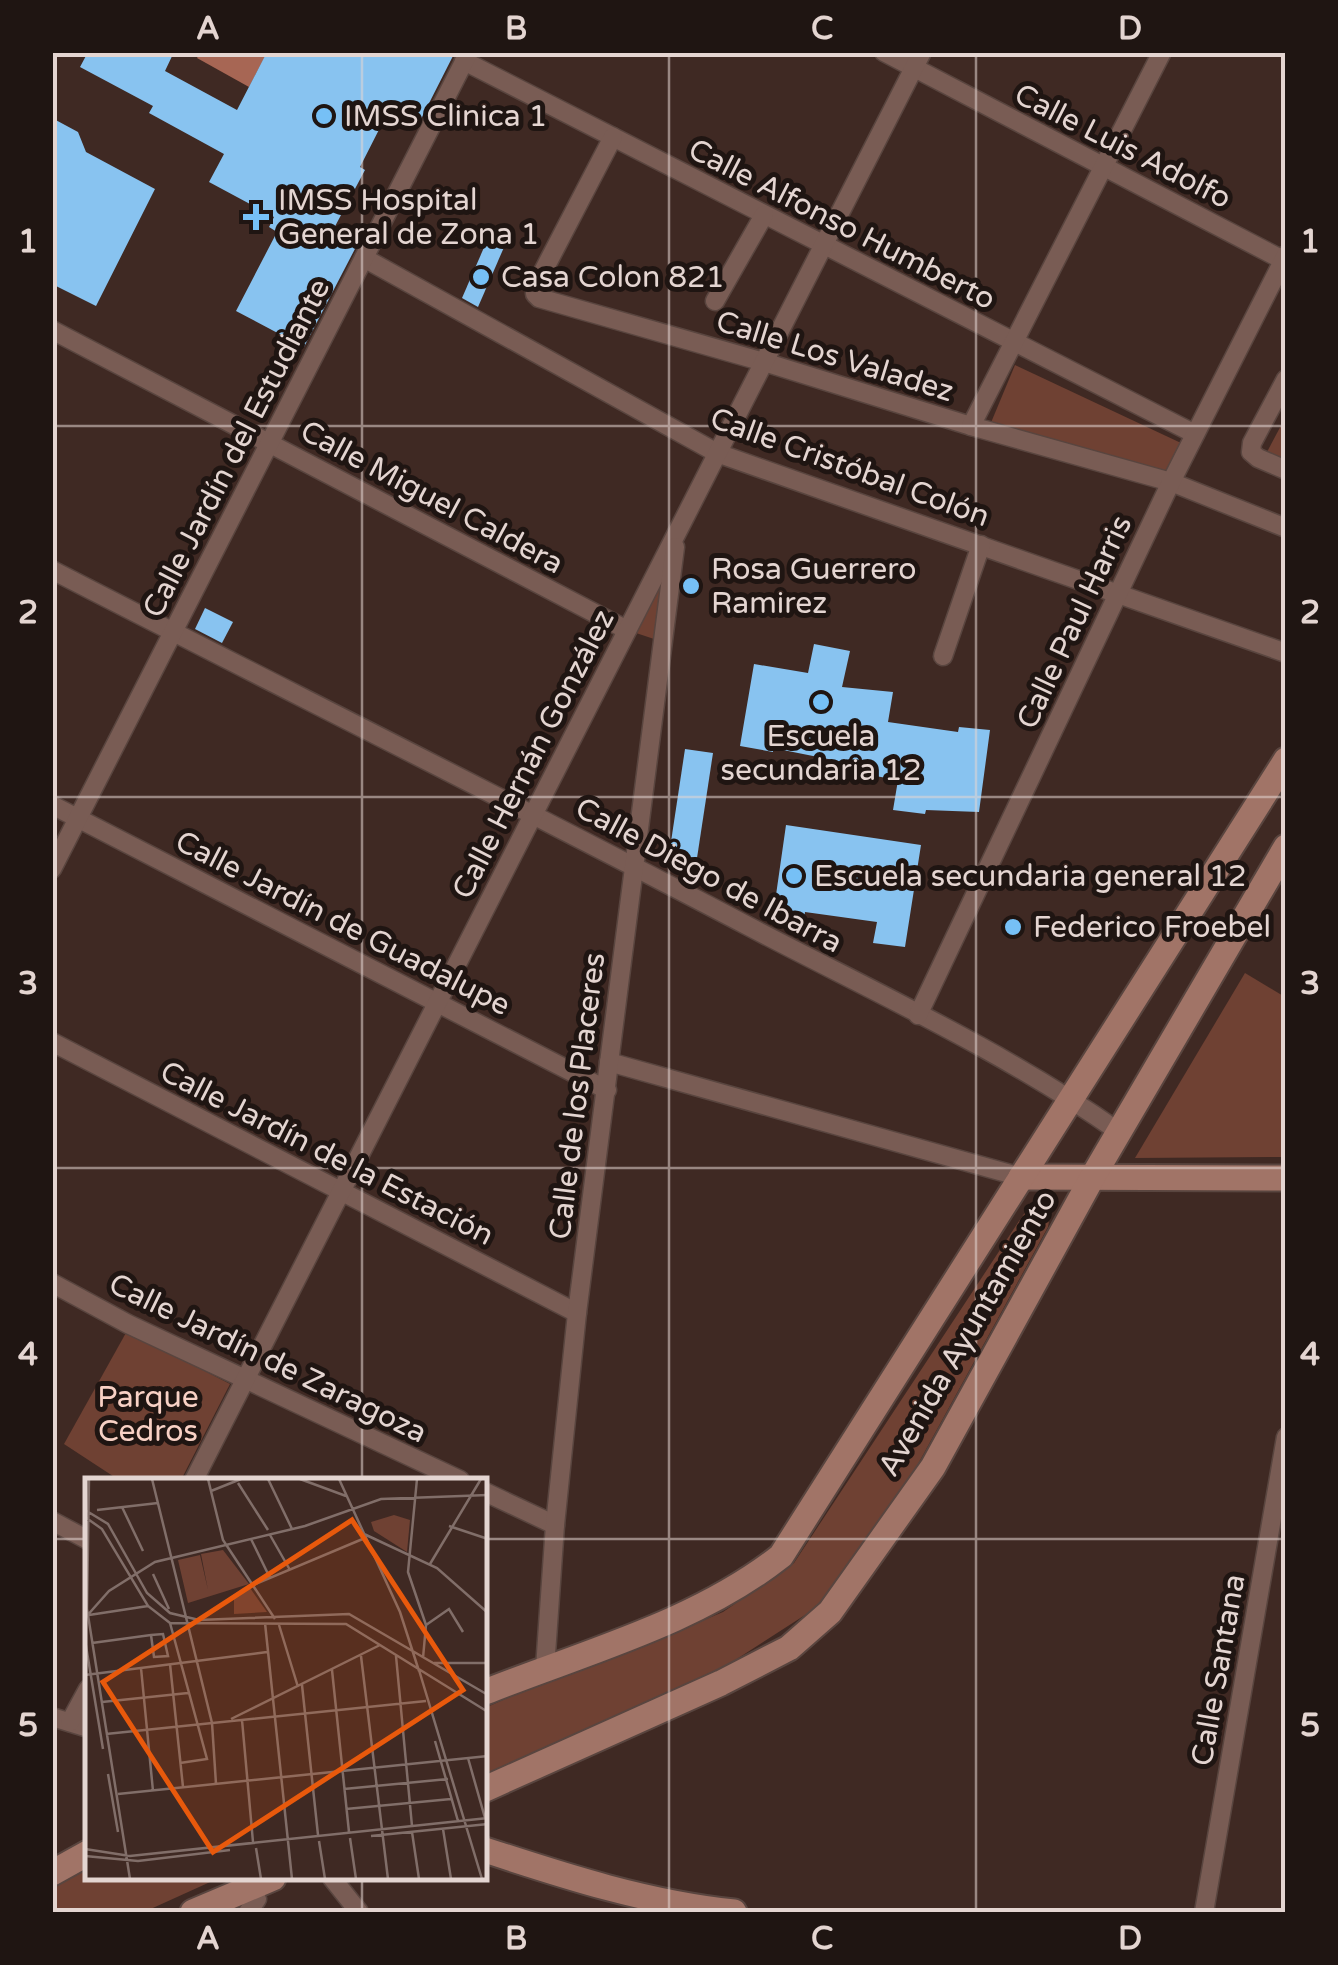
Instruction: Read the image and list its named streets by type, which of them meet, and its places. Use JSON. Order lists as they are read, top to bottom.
{
  "streets": {
    "main road": ["Avenida Ayuntamiento"],
    "street": [
      "Calle Luis Adolfo",
      "Calle Alfonso Humberto",
      "Calle Los Valadez",
      "Calle Jardín del Estudiante",
      "Calle Cristóbal Colón",
      "Calle Miguel Caldera",
      "Calle Paul Harris",
      "Calle Hernán González",
      "Calle Diego de Ibarra",
      "Calle Jardín de Guadalupe",
      "Calle de los Placeres",
      "Calle Jardín de la Estación",
      "Calle Jardín de Zaragoza",
      "Calle Santana"
    ]
  },
  "crossings": [
    ["Calle Luis Adolfo", "Calle Paul Harris"],
    ["Calle Luis Adolfo", "Calle Hernán González"],
    ["Calle Alfonso Humberto", "Calle Los Valadez"],
    ["Calle Alfonso Humberto", "Calle Jardín del Estudiante"],
    ["Calle Alfonso Humberto", "Calle Paul Harris"],
    ["Calle Alfonso Humberto", "Calle Hernán González"],
    ["Calle Los Valadez", "Calle Paul Harris"],
    ["Calle Los Valadez", "Calle Hernán González"],
    ["Calle Jardín del Estudiante", "Calle Cristóbal Colón"],
    ["Calle Jardín del Estudiante", "Calle Miguel Caldera"],
    ["Calle Jardín del Estudiante", "Calle Diego de Ibarra"],
    ["Calle Jardín del Estudiante", "Calle Jardín de Guadalupe"],
    ["Calle Cristóbal Colón", "Calle Paul Harris"],
    ["Calle Cristóbal Colón", "Calle Hernán González"],
    ["Calle Miguel Caldera", "Calle Hernán González"],
    ["Calle Paul Harris", "Calle Diego de Ibarra"],
    ["Calle Hernán González", "Calle Diego de Ibarra"],
    ["Calle Hernán González", "Calle Jardín de Guadalupe"],
    ["Calle Hernán González", "Calle de los Placeres"],
    ["Calle Hernán González", "Calle Jardín de la Estación"],
    ["Calle Hernán González", "Calle Jardín de Zaragoza"],
    ["Calle Diego de Ibarra", "Calle de los Placeres"],
    ["Calle Diego de Ibarra", "Avenida Ayuntamiento"],
    ["Calle Jardín de Guadalupe", "Calle de los Placeres"],
    ["Calle de los Placeres", "Calle Jardín de la Estación"],
    ["Calle de los Placeres", "Avenida Ayuntamiento"]
  ],
  "parks": ["Parque Cedros"],
  "places": {
    "other": [
      "IMSS Clinica 1",
      "Casa Colon 821",
      "Rosa Guerrero Ramirez",
      "Escuela secundaria 12",
      "Escuela secundaria general 12",
      "Federico Froebel"
    ],
    "health": ["IMSS Hospital General de Zona 1"]
  },
  "grid": {
    "columns": [
      "A",
      "B",
      "C",
      "D"
    ],
    "rows": [
      "1",
      "2",
      "3",
      "4",
      "5"
    ]
  }
}
